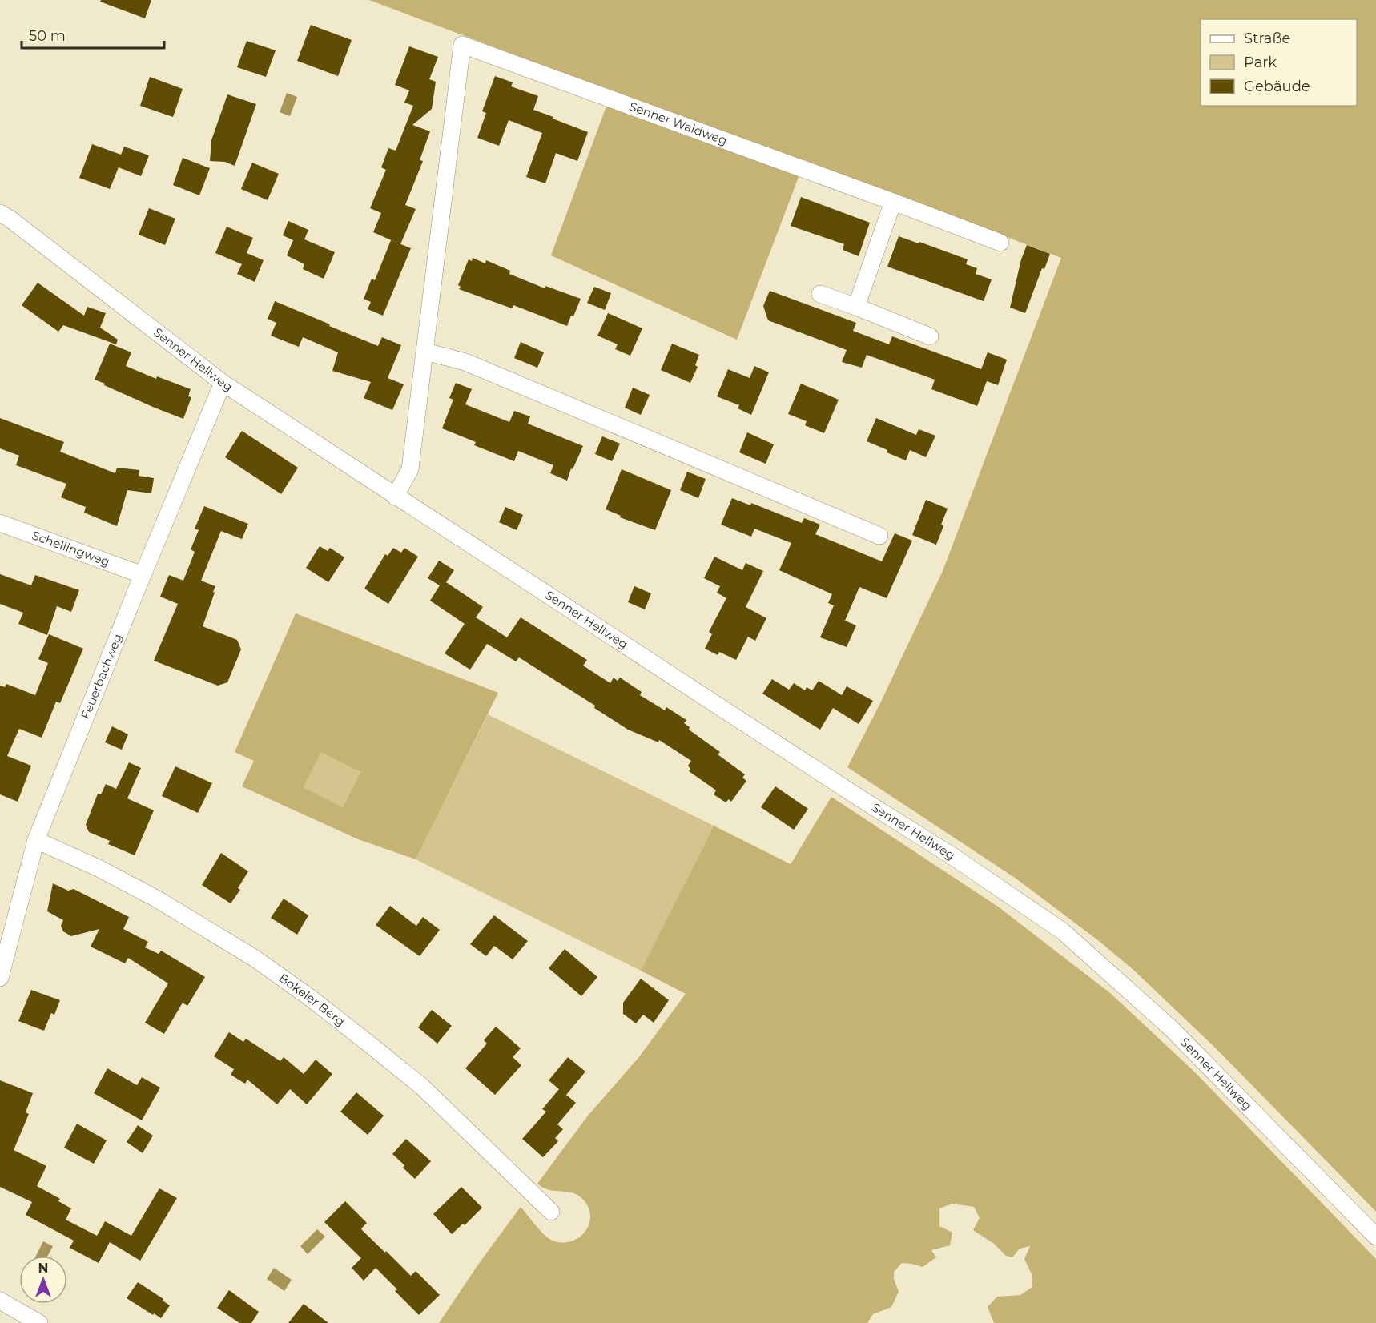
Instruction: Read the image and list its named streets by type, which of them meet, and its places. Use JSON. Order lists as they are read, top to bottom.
{
  "streets": {
    "street": [
      "Senner Waldweg",
      "Senner Hellweg",
      "Schellingweg",
      "Feuerbachweg",
      "Bokeler Berg"
    ]
  },
  "crossings": [
    ["Senner Hellweg", "Feuerbachweg"],
    ["Schellingweg", "Feuerbachweg"],
    ["Feuerbachweg", "Bokeler Berg"]
  ],
  "legend": ["Straße", "Park", "Gebäude"],
  "scale_bar": "50 m",
  "north": "top"
}
